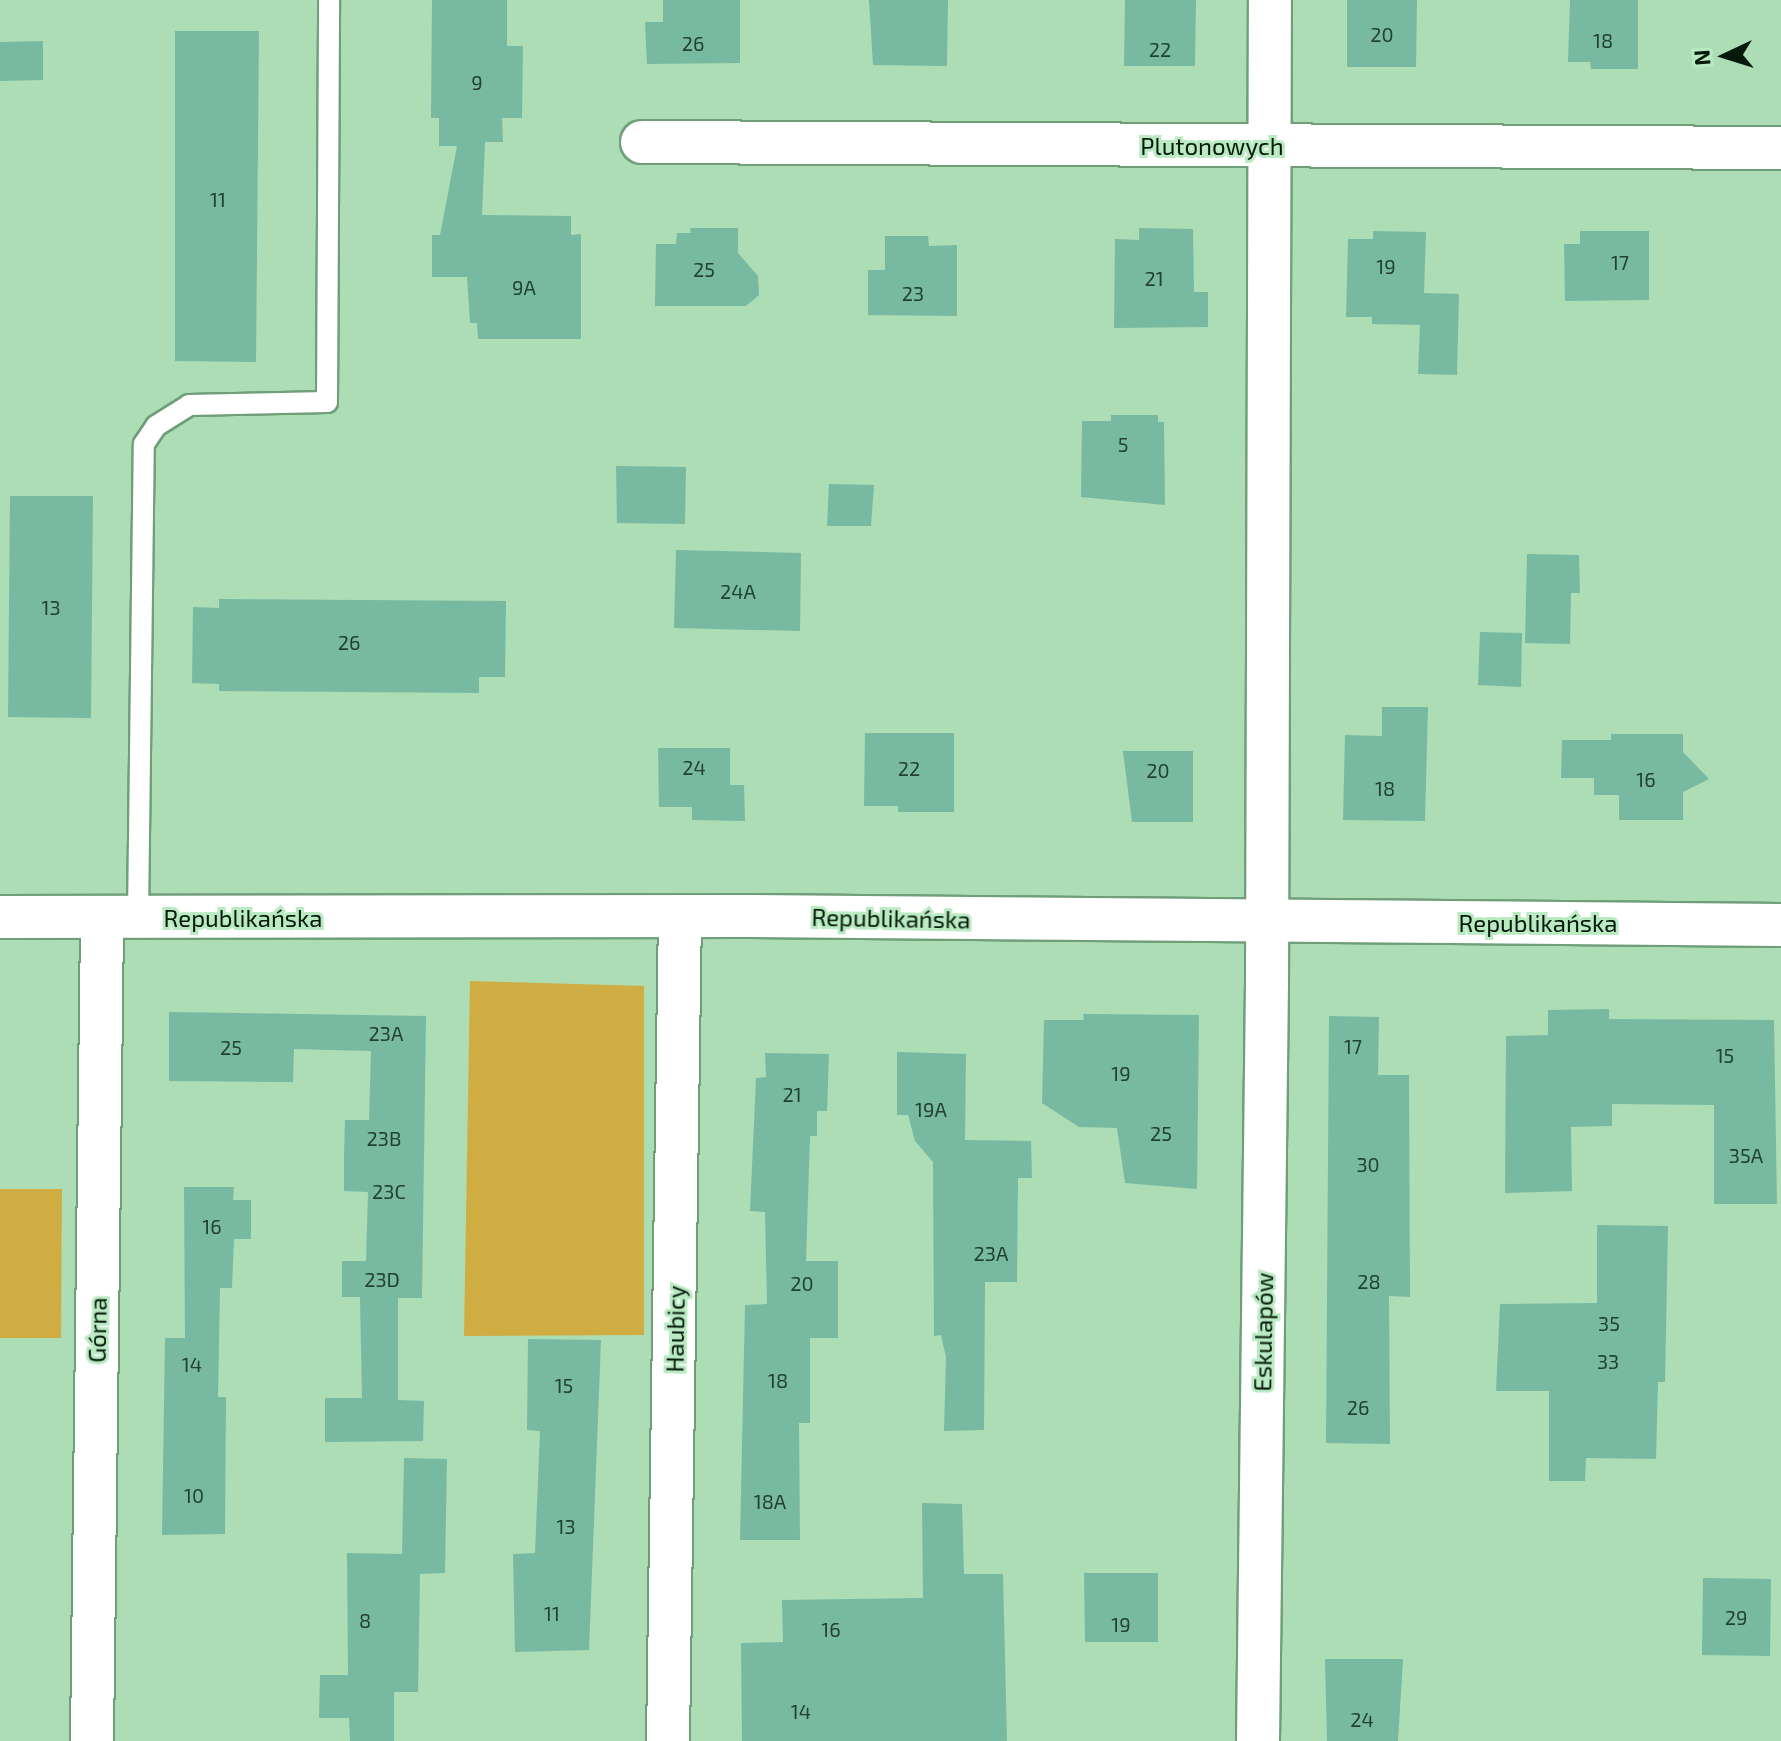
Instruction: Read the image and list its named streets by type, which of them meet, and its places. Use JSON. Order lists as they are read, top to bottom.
{
  "streets": {
    "street": [
      "Plutonowych",
      "Republikańska",
      "Haubicy",
      "Górna",
      "Eskulapów"
    ]
  },
  "crossings": [
    ["Plutonowych", "Eskulapów"],
    ["Republikańska", "Haubicy"],
    ["Republikańska", "Górna"],
    ["Republikańska", "Eskulapów"]
  ],
  "house_numbers": [
    "20",
    "18",
    "26",
    "22",
    "9",
    "11",
    "17",
    "19",
    "25",
    "21",
    "9A",
    "23",
    "5",
    "24A",
    "13",
    "26",
    "24",
    "22",
    "20",
    "16",
    "18",
    "23A",
    "17",
    "25",
    "15",
    "19",
    "21",
    "19A",
    "25",
    "23B",
    "35A",
    "30",
    "23C",
    "16",
    "23A",
    "23D",
    "28",
    "20",
    "35",
    "33",
    "14",
    "18",
    "15",
    "26",
    "10",
    "18A",
    "13",
    "11",
    "29",
    "8",
    "19",
    "16",
    "14",
    "24"
  ],
  "north": "left"
}
